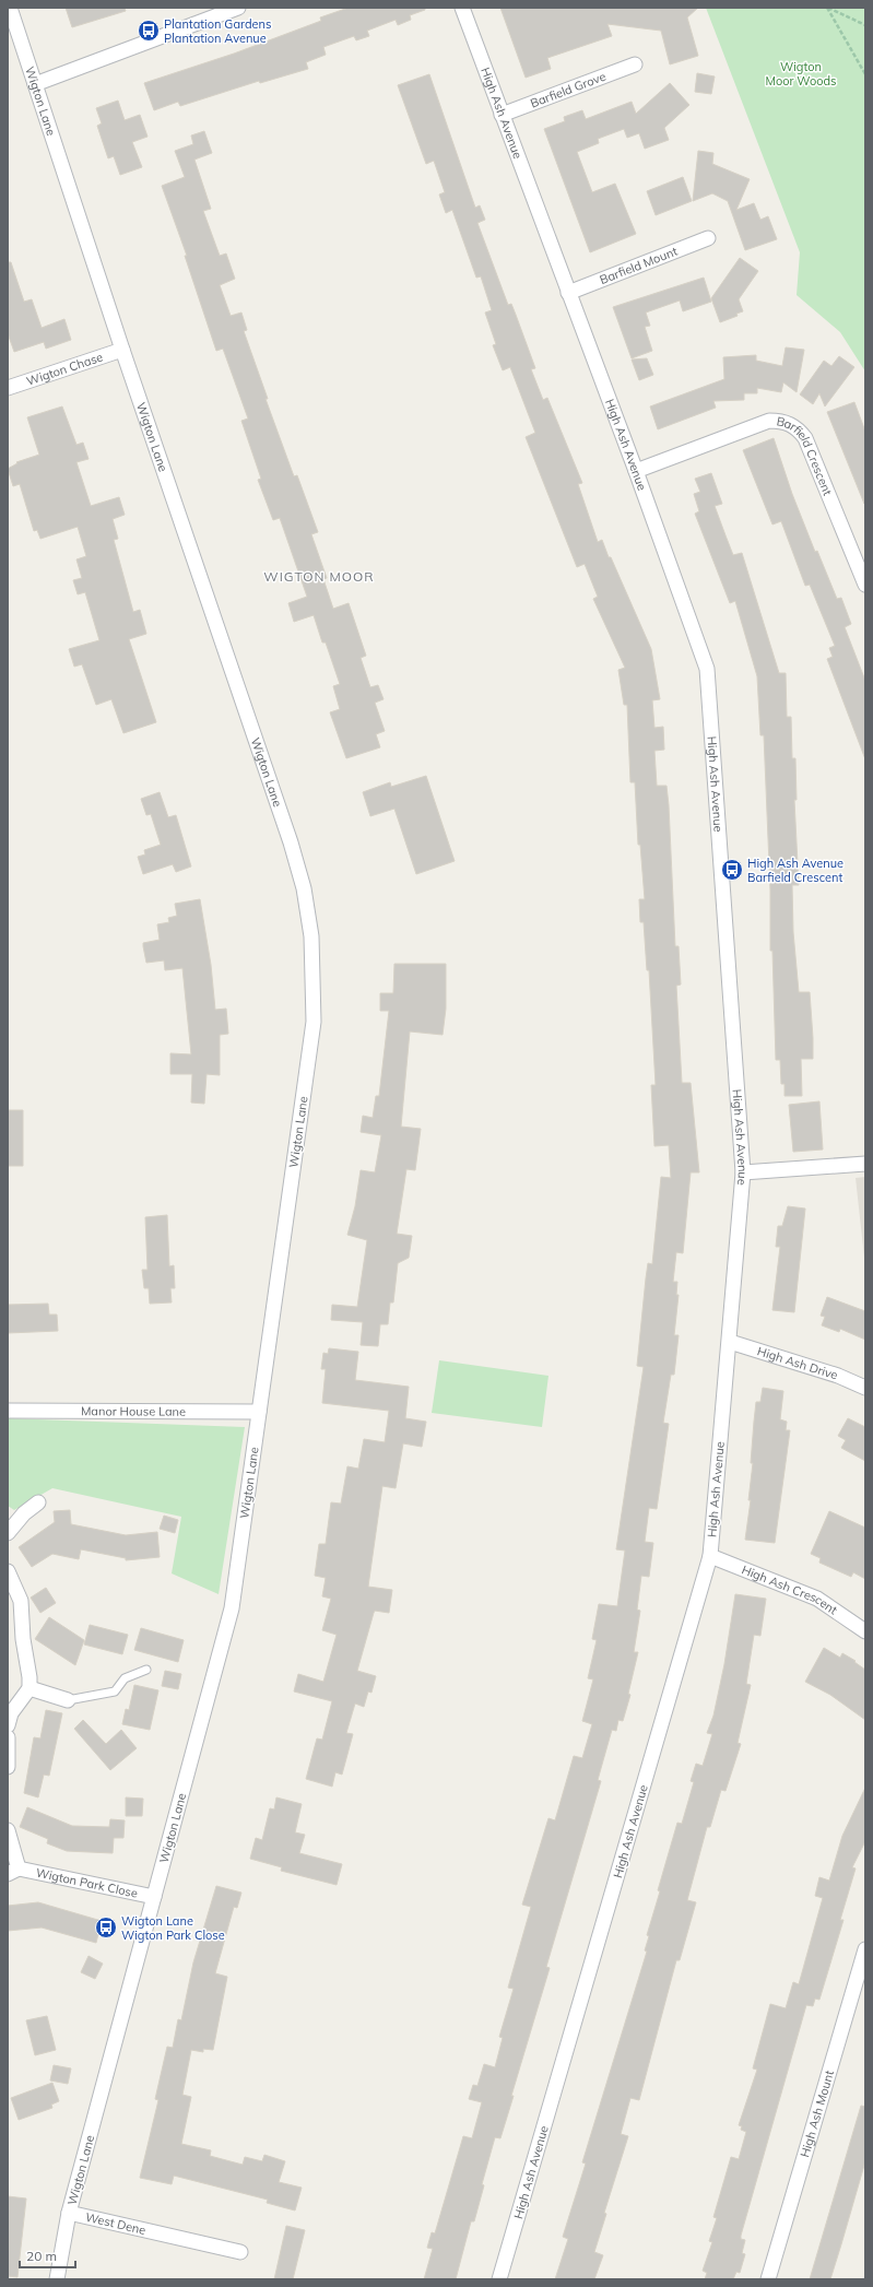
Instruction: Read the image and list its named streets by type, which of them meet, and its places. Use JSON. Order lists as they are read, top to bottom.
{
  "streets": {
    "street": [
      "Barfield Grove",
      "Wigton Lane",
      "High Ash Avenue",
      "Barfield Mount",
      "Wigton Chase",
      "Barfield Crescent",
      "High Ash Drive",
      "Manor House Lane",
      "High Ash Crescent",
      "Wigton Park Close",
      "High Ash Mount",
      "West Dene"
    ]
  },
  "crossings": [
    ["Barfield Grove", "High Ash Avenue"],
    ["Wigton Lane", "Wigton Chase"],
    ["Wigton Lane", "Manor House Lane"],
    ["Wigton Lane", "Wigton Park Close"],
    ["Wigton Lane", "West Dene"],
    ["High Ash Avenue", "Barfield Mount"],
    ["High Ash Avenue", "Barfield Crescent"],
    ["High Ash Avenue", "High Ash Drive"],
    ["High Ash Avenue", "High Ash Crescent"]
  ],
  "districts": ["WIGTON MOOR"],
  "parks": ["Wigton Moor Woods"],
  "places": {
    "bus stop": ["Plantation Gardens Plantation Avenue", "High Ash Avenue Barfield Crescent", "Wigton Lane Wigton Park Close"]
  },
  "scale_bar": "20 m"
}
